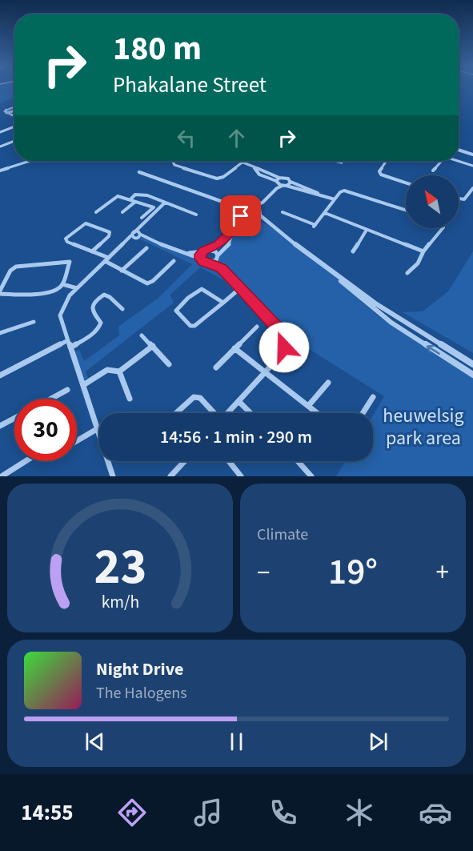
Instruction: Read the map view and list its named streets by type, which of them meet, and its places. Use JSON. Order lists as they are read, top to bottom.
{
  "parks": ["heuwelsig park area"],
  "north": "top left",
  "page": {
    "turn": ["180 m", "Phakalane Street"],
    "limit": "30",
    "trip": "14:56 · 1 min · 290 m",
    "tile": "Climate",
    "heat": ["−", "19°", "+"],
    "song": ["Night Drive", "The Halogens"],
    "tabs": "14:55",
    "gauge": ["23", "km/h"]
  }
}
